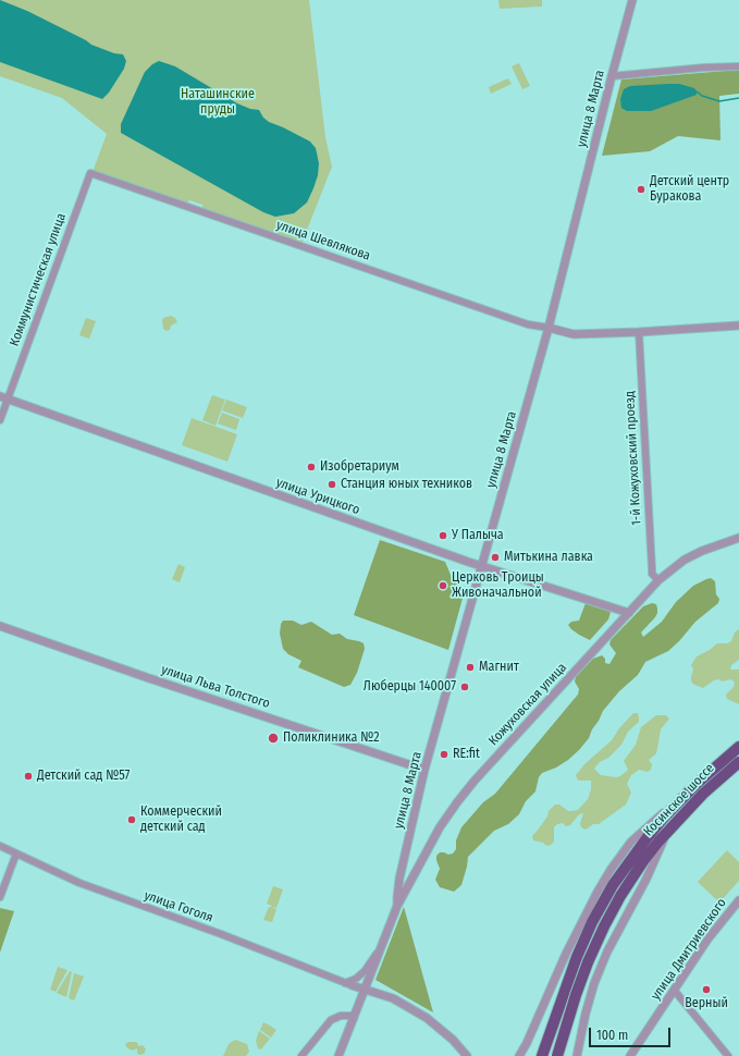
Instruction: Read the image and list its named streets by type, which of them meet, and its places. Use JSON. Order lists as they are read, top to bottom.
{
  "streets": {
    "highway": ["Косинское шоссе"],
    "street": [
      "улица 8 Марта",
      "улица Шевлякова",
      "Коммунистическая улица",
      "1-й Кожуховский проезд",
      "улица Урицкого",
      "улица Льва Толстого",
      "Кожуховская улица",
      "улица Гоголя",
      "улица Дмитриевского"
    ]
  },
  "crossings": [
    ["улица 8 Марта", "улица Шевлякова"],
    ["улица 8 Марта", "улица Урицкого"],
    ["улица 8 Марта", "улица Льва Толстого"],
    ["улица 8 Марта", "Кожуховская улица"],
    ["улица Шевлякова", "Коммунистическая улица"],
    ["Коммунистическая улица", "улица Урицкого"],
    ["1-й Кожуховский проезд", "Кожуховская улица"],
    ["улица Урицкого", "Кожуховская улица"]
  ],
  "parks": ["Наташинские пруды"],
  "places": [
    "Детский центр Буракова",
    "Изобретариум",
    "Станция юных техников",
    "У Палыча",
    "Митькина лавка",
    "Церковь Троицы Живоначальной",
    "Магнит",
    "Люберцы 140007",
    "Поликлиника №2",
    "RE:fit",
    "Детский сад №57",
    "Коммерческий детский сад",
    "Верный"
  ],
  "scale_bar": "100 m"
}
